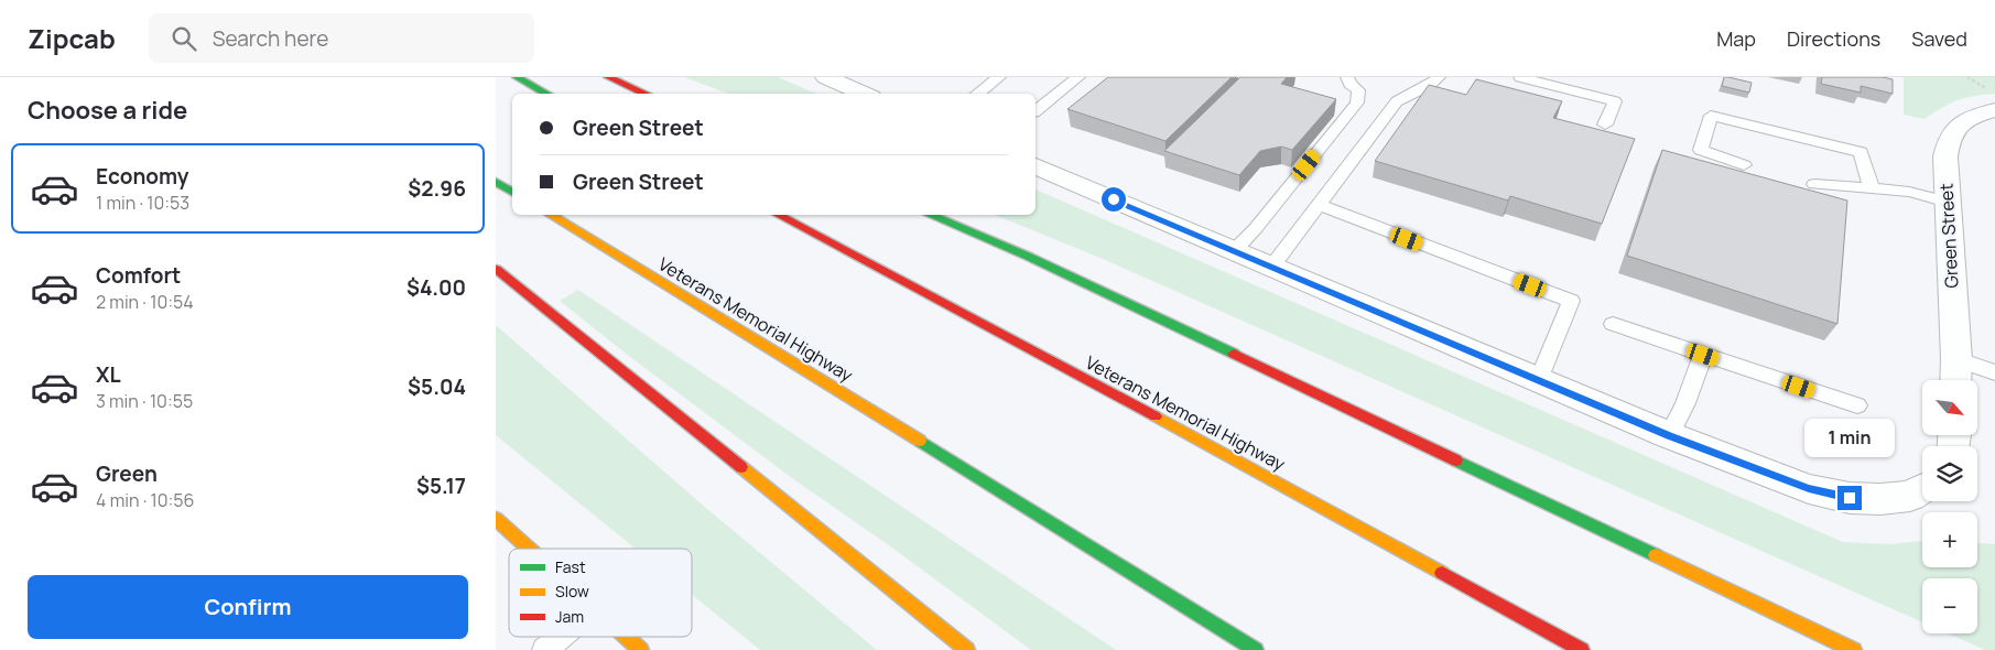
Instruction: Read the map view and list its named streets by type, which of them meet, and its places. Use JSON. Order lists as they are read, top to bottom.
{
  "streets": {
    "main road": ["Veterans Memorial Highway"],
    "street": ["Green Street"]
  },
  "legend": ["Fast", "Slow", "Jam"],
  "north": "bottom right",
  "page": {
    "header": "Zipcab",
    "search": "Search here",
    "nav": ["Map", "Directions", "Saved"],
    "heading": "Choose a ride",
    "banner": ["Green Street", "Green Street"],
    "list": [
      {
        "name": "Economy",
        "note": "1 min · 10:53",
        "value": "$2.96"
      },
      {
        "name": "Comfort",
        "note": "2 min · 10:54",
        "value": "$4.00"
      },
      {
        "name": "XL",
        "note": "3 min · 10:55",
        "value": "$5.04"
      },
      {
        "name": "Green",
        "note": "4 min · 10:56",
        "value": "$5.17"
      }
    ],
    "map_buttons": ["+", "−"],
    "bubble": "1 min",
    "buttons": "Confirm"
  }
}
